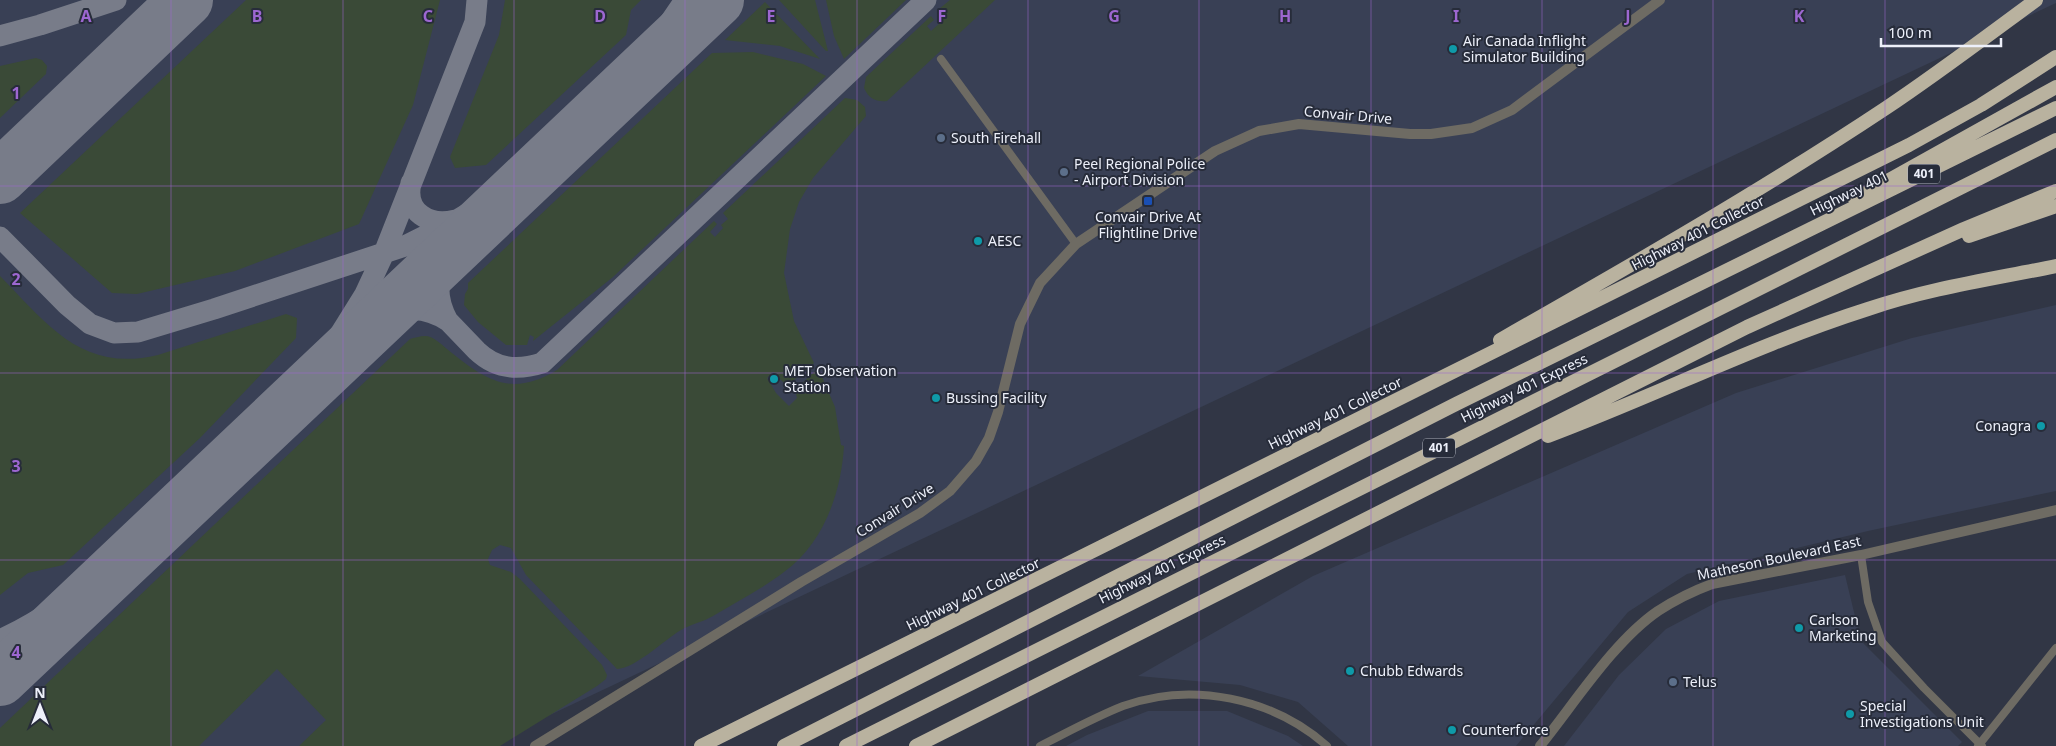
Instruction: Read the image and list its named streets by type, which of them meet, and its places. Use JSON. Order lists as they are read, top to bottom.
{
  "streets": {
    "highway": [
      "401",
      "Highway 401",
      "Highway 401 Collector",
      "Highway 401 Express"
    ],
    "street": ["Convair Drive", "Matheson Boulevard East"]
  },
  "crossings": [
    ["Highway 401", "Highway 401 Express"]
  ],
  "places": {
    "other": [
      "Air Canada Inflight Simulator Building",
      "South Firehall",
      "Peel Regional Police - Airport Division",
      "AESC",
      "MET Observation Station",
      "Bussing Facility",
      "Conagra",
      "Carlson Marketing",
      "Chubb Edwards",
      "Telus",
      "Special Investigations Unit",
      "Counterforce"
    ],
    "transit": ["Convair Drive At Flightline Drive"]
  },
  "scale_bar": "100 m",
  "north": "top",
  "grid": {
    "columns": [
      "A",
      "B",
      "C",
      "D",
      "E",
      "F",
      "G",
      "H",
      "I",
      "J",
      "K"
    ],
    "rows": [
      "1",
      "2",
      "3",
      "4"
    ]
  }
}
